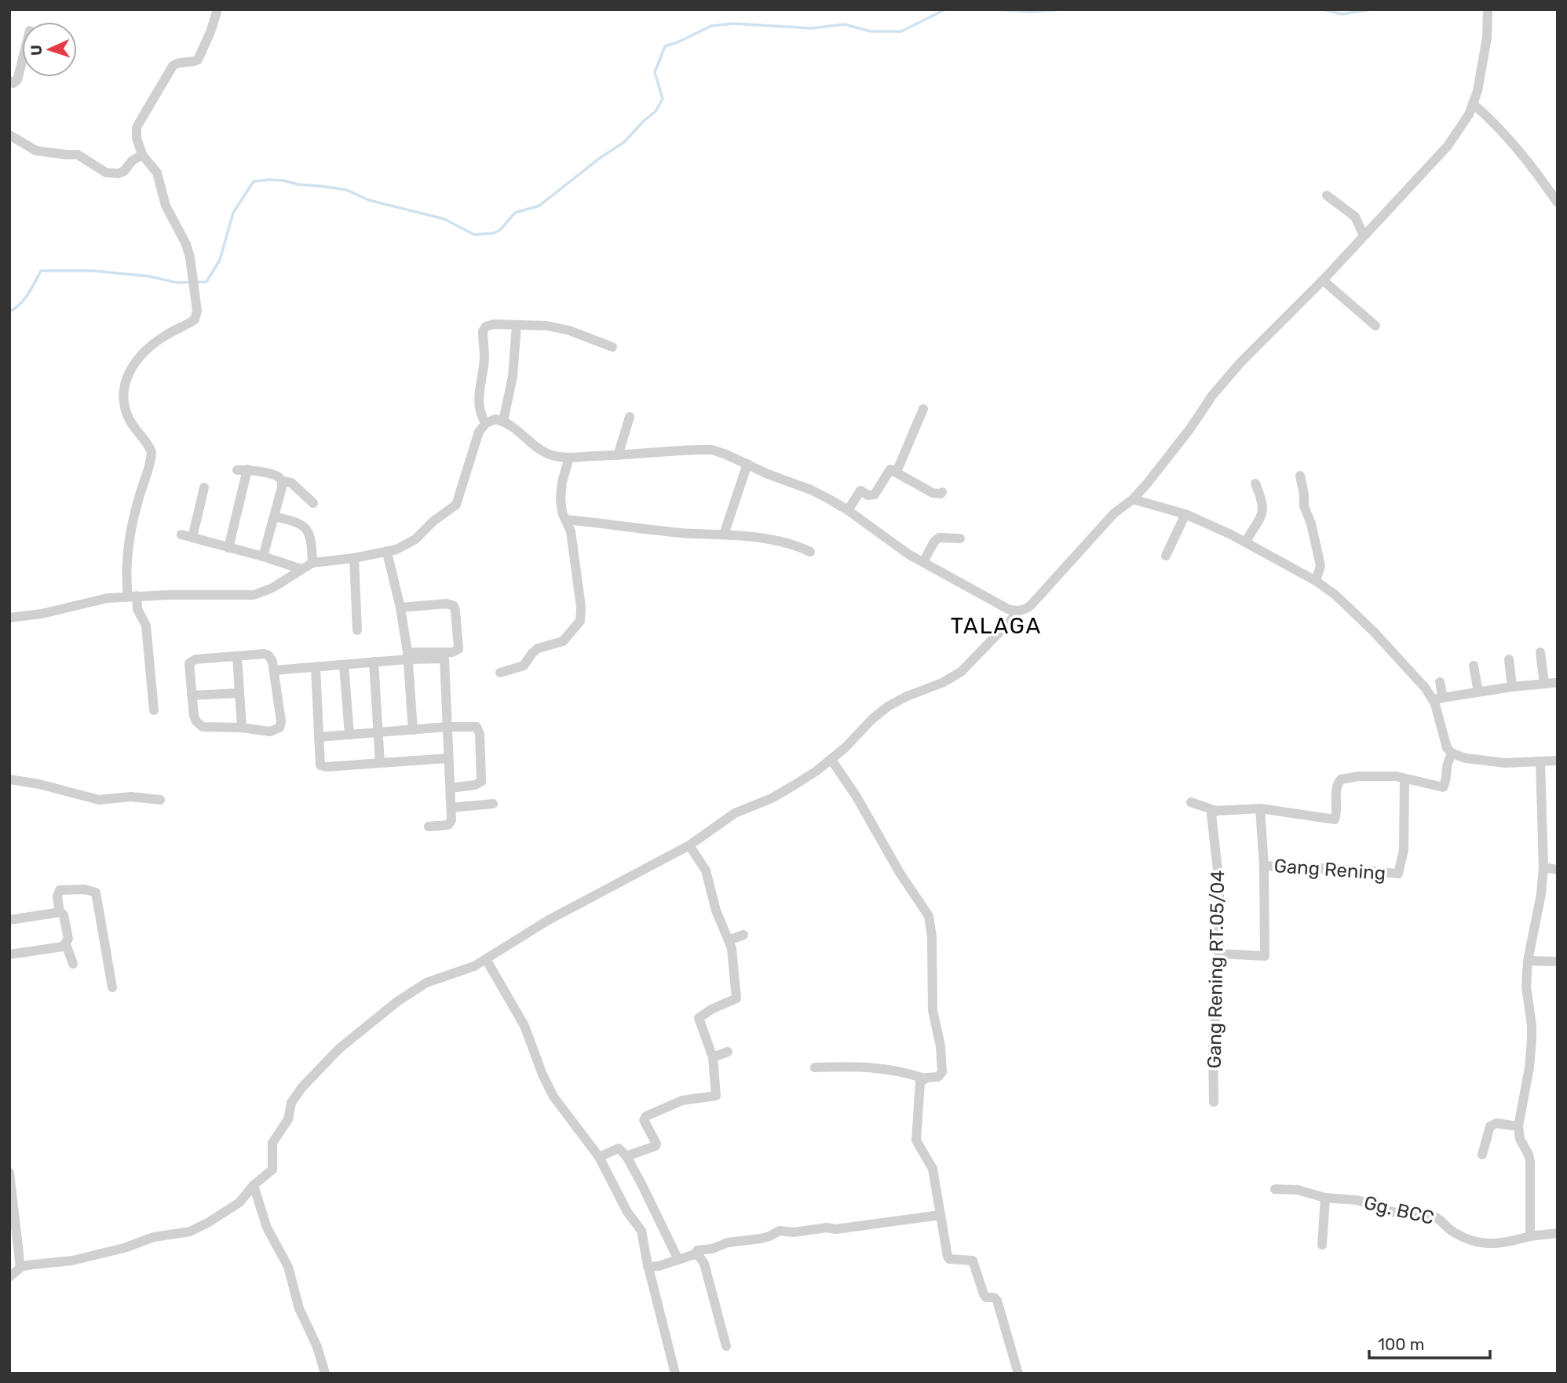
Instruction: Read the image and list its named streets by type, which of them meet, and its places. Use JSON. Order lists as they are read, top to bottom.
{
  "streets": {
    "street": ["Gang Rening", "Gang Rening RT.05/04", "Gg. BCC"]
  },
  "districts": ["TALAGA"],
  "scale_bar": "100 m",
  "north": "left"
}
